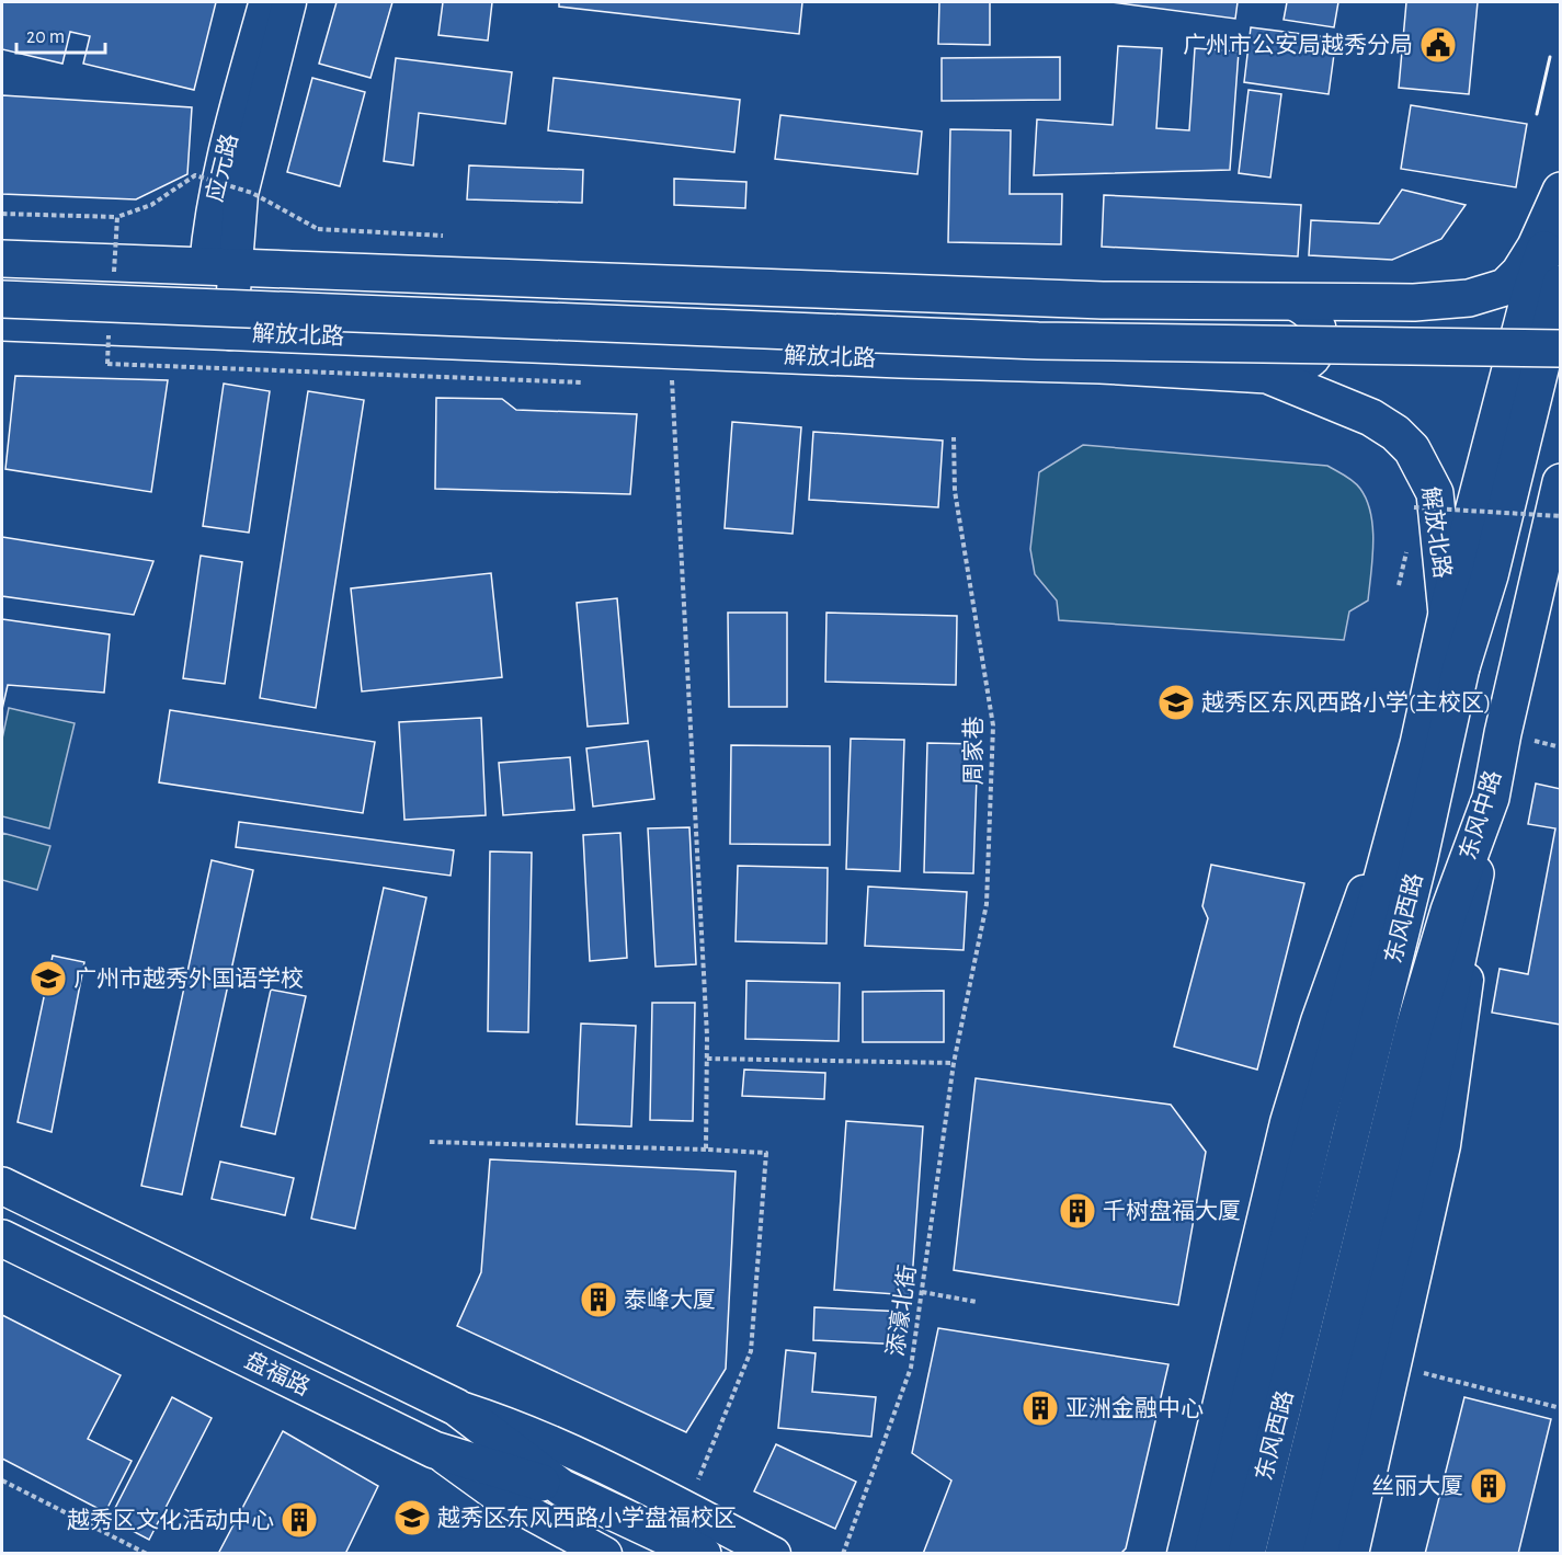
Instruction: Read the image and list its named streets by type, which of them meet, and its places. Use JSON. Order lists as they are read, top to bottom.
{
  "streets": {
    "main road": [
      "应元路",
      "解放北路",
      "东风中路",
      "东风西路",
      "盘福路"
    ],
    "path": ["周家巷", "添濠北街"]
  },
  "crossings": [
    ["应元路", "解放北路"],
    ["解放北路", "东风西路"],
    ["周家巷", "添濠北街"],
    ["东风中路", "东风西路"]
  ],
  "places": {
    "public building": ["广州市公安局越秀分局"],
    "school or university": ["越秀区东风西路小学(主校区)", "广州市越秀外国语学校", "越秀区东风西路小学盘福校区"],
    "building": [
      "千树盘福大厦",
      "泰峰大厦",
      "亚洲金融中心",
      "丝丽大厦",
      "越秀区文化活动中心"
    ]
  },
  "scale_bar": "20 m"
}
